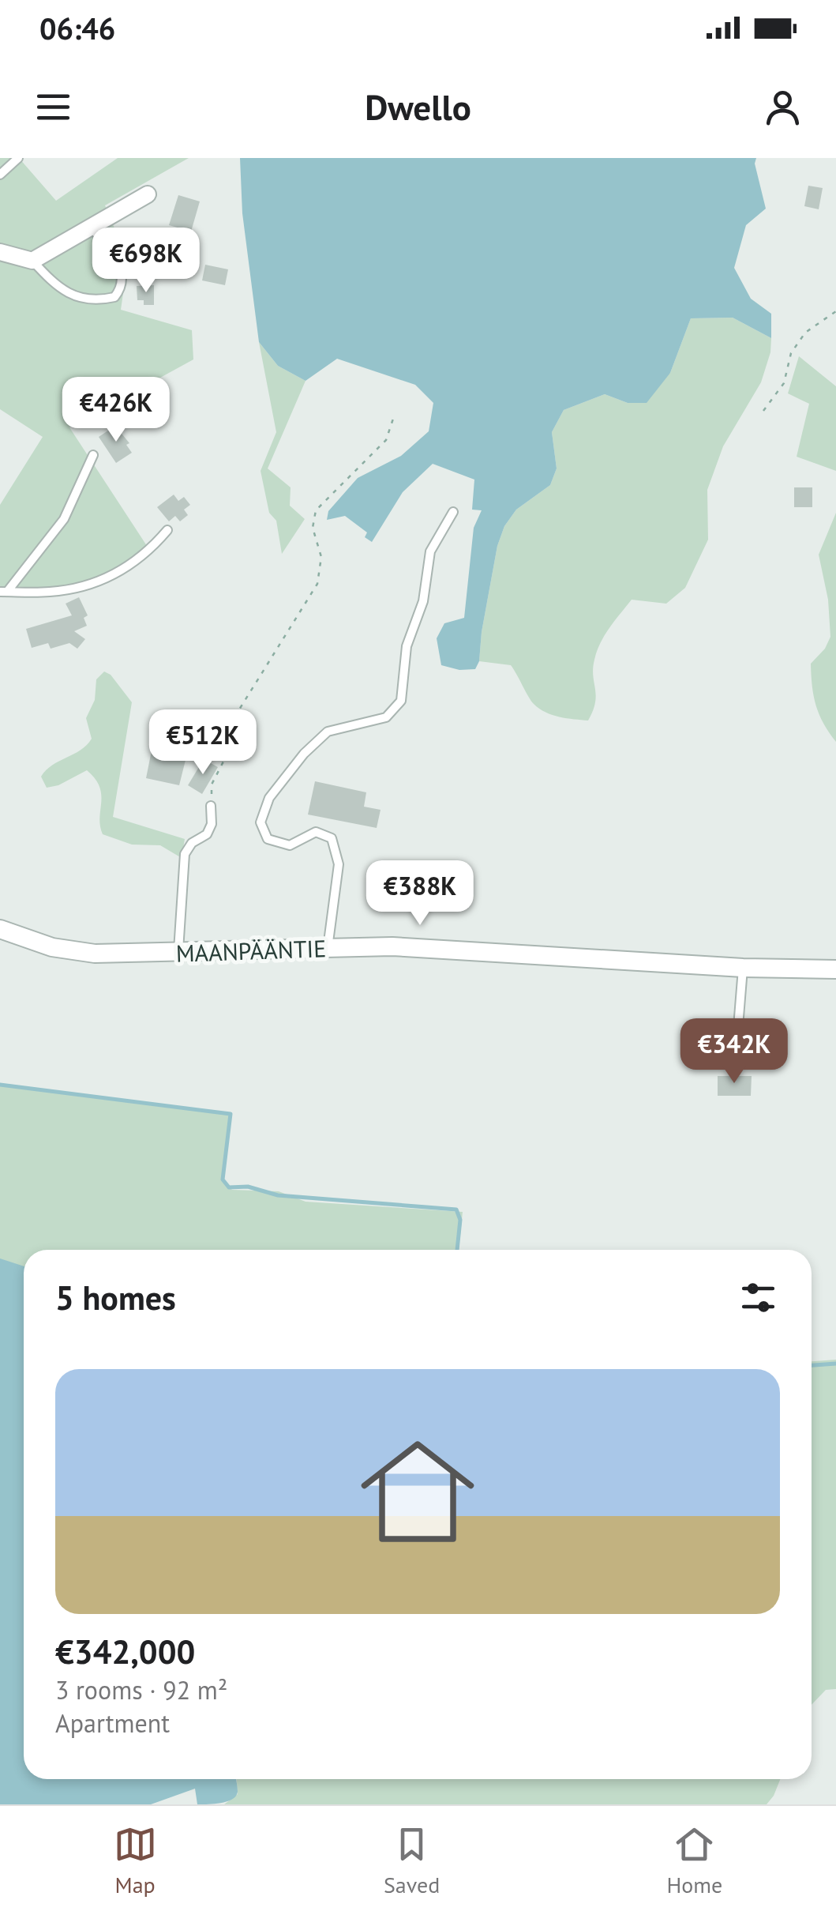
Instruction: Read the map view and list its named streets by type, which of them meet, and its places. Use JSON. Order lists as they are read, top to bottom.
{
  "streets": {
    "street": ["MAANPÄÄNTIE"]
  },
  "page": {
    "status": "06:46",
    "header": "Dwello",
    "price": [
      "€698K",
      "€426K",
      "€512K",
      "€388K",
      "€342K"
    ],
    "heading": "5 homes",
    "list": [
      {
        "name": "€342,000",
        "note": "3 rooms · 92 m² · Apartment"
      }
    ],
    "tabs": ["Map", "Saved", "Home"]
  }
}
